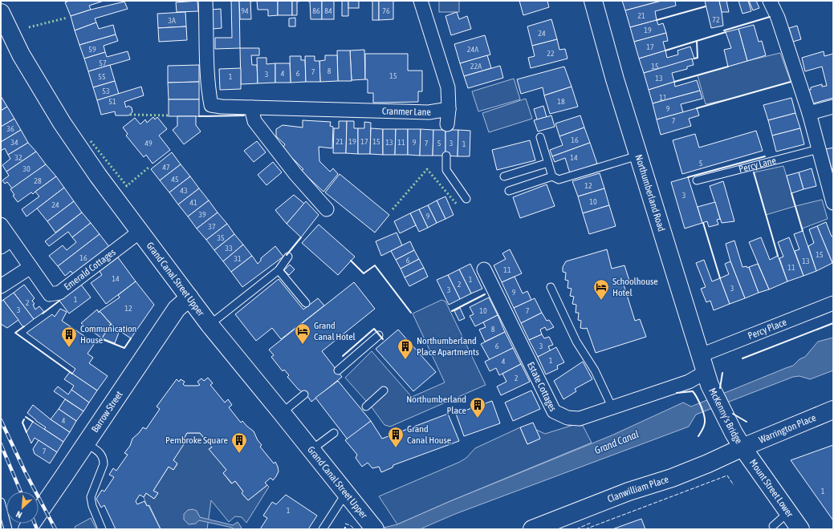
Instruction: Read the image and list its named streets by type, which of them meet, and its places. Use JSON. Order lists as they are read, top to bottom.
{
  "streets": {
    "main road": [
      "Northumberland Road",
      "Grand Canal Street Upper",
      "Barrow Street",
      "McKenny's Bridge",
      "Warrington Place",
      "Mount Street Lower",
      "Clanwilliam Place"
    ],
    "street": [
      "Cranmer Lane",
      "Emerald Cottages",
      "Percy Place",
      "Estate Cottages"
    ],
    "lane": ["Percy Lane"]
  },
  "crossings": [
    ["Northumberland Road", "Percy Place"],
    ["Northumberland Road", "Estate Cottages"],
    ["Northumberland Road", "McKenny's Bridge"],
    ["Emerald Cottages", "Grand Canal Street Upper"],
    ["Grand Canal Street Upper", "Barrow Street"],
    ["Estate Cottages", "McKenny's Bridge"],
    ["McKenny's Bridge", "Warrington Place"],
    ["McKenny's Bridge", "Mount Street Lower"],
    ["McKenny's Bridge", "Clanwilliam Place"],
    ["Warrington Place", "Mount Street Lower"],
    ["Warrington Place", "Clanwilliam Place"],
    ["Mount Street Lower", "Clanwilliam Place"]
  ],
  "water": ["Grand Canal"],
  "places": {
    "hotel": ["Schoolhouse Hotel", "Grand Canal Hotel"],
    "building": [
      "Communication House",
      "Northumberland Place Apartments",
      "Northumberland Place",
      "Grand Canal House",
      "Pembroke Square"
    ]
  },
  "house_numbers": [
    "94",
    "86",
    "84",
    "76",
    "21",
    "72",
    "3A",
    "19",
    "24",
    "17",
    "59",
    "24A",
    "22",
    "57",
    "22A",
    "15",
    "8",
    "7",
    "4",
    "6",
    "3",
    "15",
    "55",
    "1",
    "13",
    "53",
    "11",
    "51",
    "18",
    "9",
    "7",
    "36",
    "16",
    "21",
    "19",
    "17",
    "15",
    "34",
    "13",
    "11",
    "9",
    "49",
    "7",
    "5",
    "3",
    "1",
    "32",
    "14",
    "5",
    "47",
    "30",
    "45",
    "28",
    "12",
    "43",
    "3",
    "10",
    "41",
    "24",
    "39",
    "9",
    "37",
    "35",
    "33",
    "15",
    "16",
    "31",
    "6",
    "13",
    "11",
    "11",
    "14",
    "1",
    "2",
    "3",
    "3",
    "9",
    "1",
    "2",
    "12",
    "3",
    "10",
    "7",
    "8",
    "6",
    "3",
    "1",
    "4",
    "2",
    "4",
    "7",
    "1",
    "1"
  ],
  "north": "bottom left"
}
